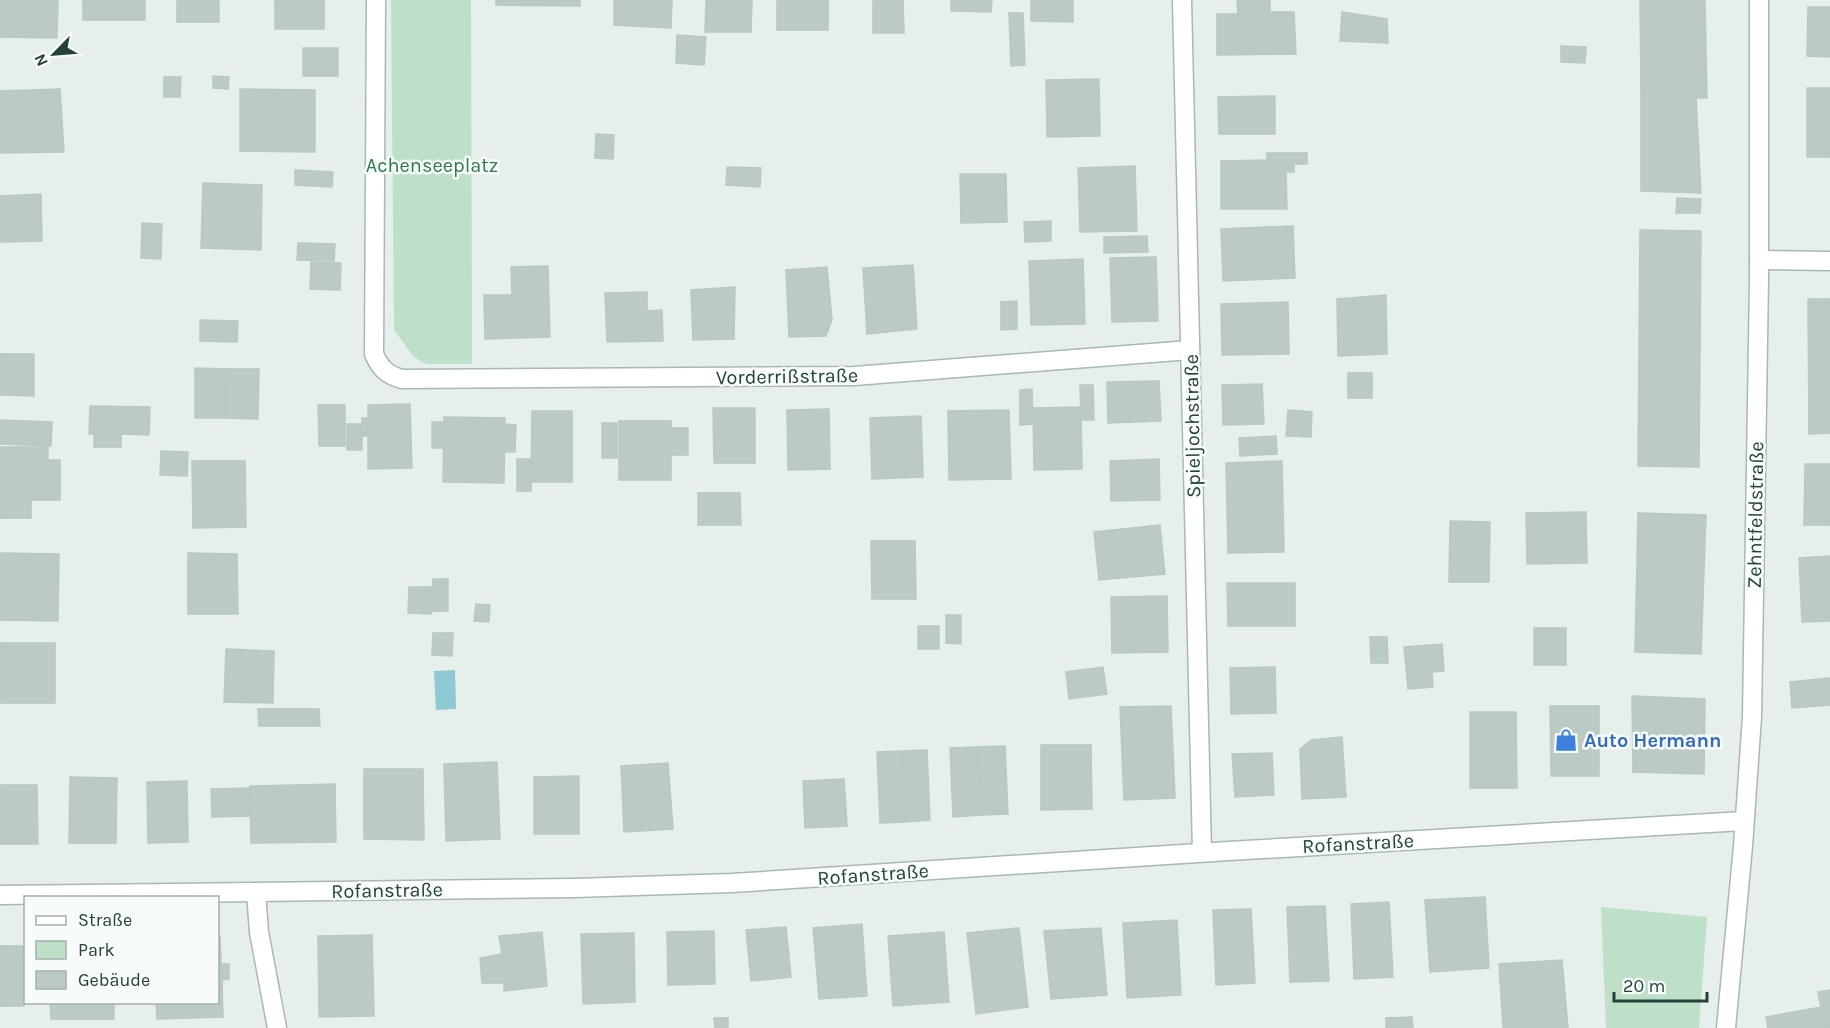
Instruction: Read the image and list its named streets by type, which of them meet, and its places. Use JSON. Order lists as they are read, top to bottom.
{
  "streets": {
    "street": [
      "Vorderrißstraße",
      "Spieljochstraße",
      "Zehntfeldstraße",
      "Rofanstraße"
    ]
  },
  "crossings": [
    ["Vorderrißstraße", "Spieljochstraße"],
    ["Spieljochstraße", "Rofanstraße"],
    ["Zehntfeldstraße", "Rofanstraße"]
  ],
  "parks": ["Achenseeplatz"],
  "places": {
    "shop": ["Auto Hermann"]
  },
  "legend": ["Straße", "Park", "Gebäude"],
  "scale_bar": "20 m",
  "north": "bottom left"
}
